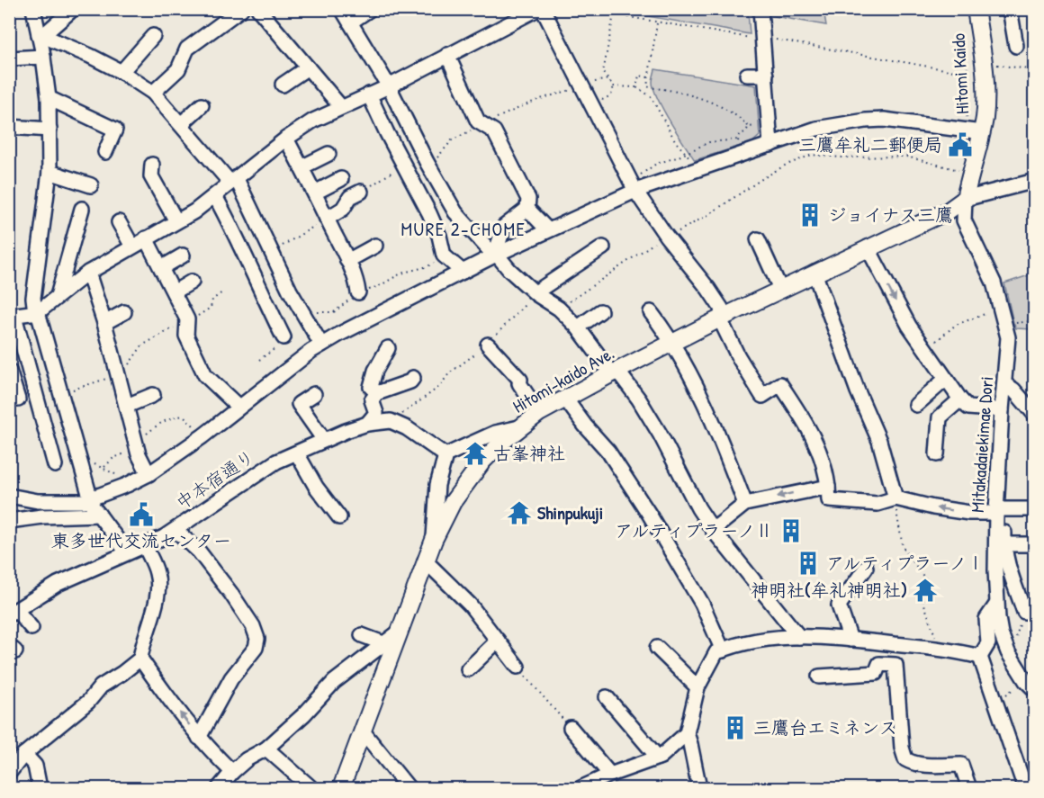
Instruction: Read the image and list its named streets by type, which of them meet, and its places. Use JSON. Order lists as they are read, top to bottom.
{
  "streets": {
    "main road": ["Hitomi Kaido", "Hitomi-kaido Ave."],
    "street": ["Mitakadaiekimae Dori", "中本宿通り"]
  },
  "crossings": [
    ["Hitomi Kaido", "Hitomi-kaido Ave."],
    ["Hitomi Kaido", "Mitakadaiekimae Dori"],
    ["Hitomi-kaido Ave.", "Mitakadaiekimae Dori"]
  ],
  "districts": ["MURE 2-CHOME"],
  "places": {
    "public building": ["三鷹牟礼二郵便局", "東多世代交流センター"],
    "building": [
      "ジョイナス三鷹",
      "アルティプラーノⅡ",
      "アルティプラーノⅠ",
      "三鷹台エミネンス"
    ],
    "temple": ["古峯神社", "Shinpukuji", "神明社(牟礼神明社)"]
  }
}
